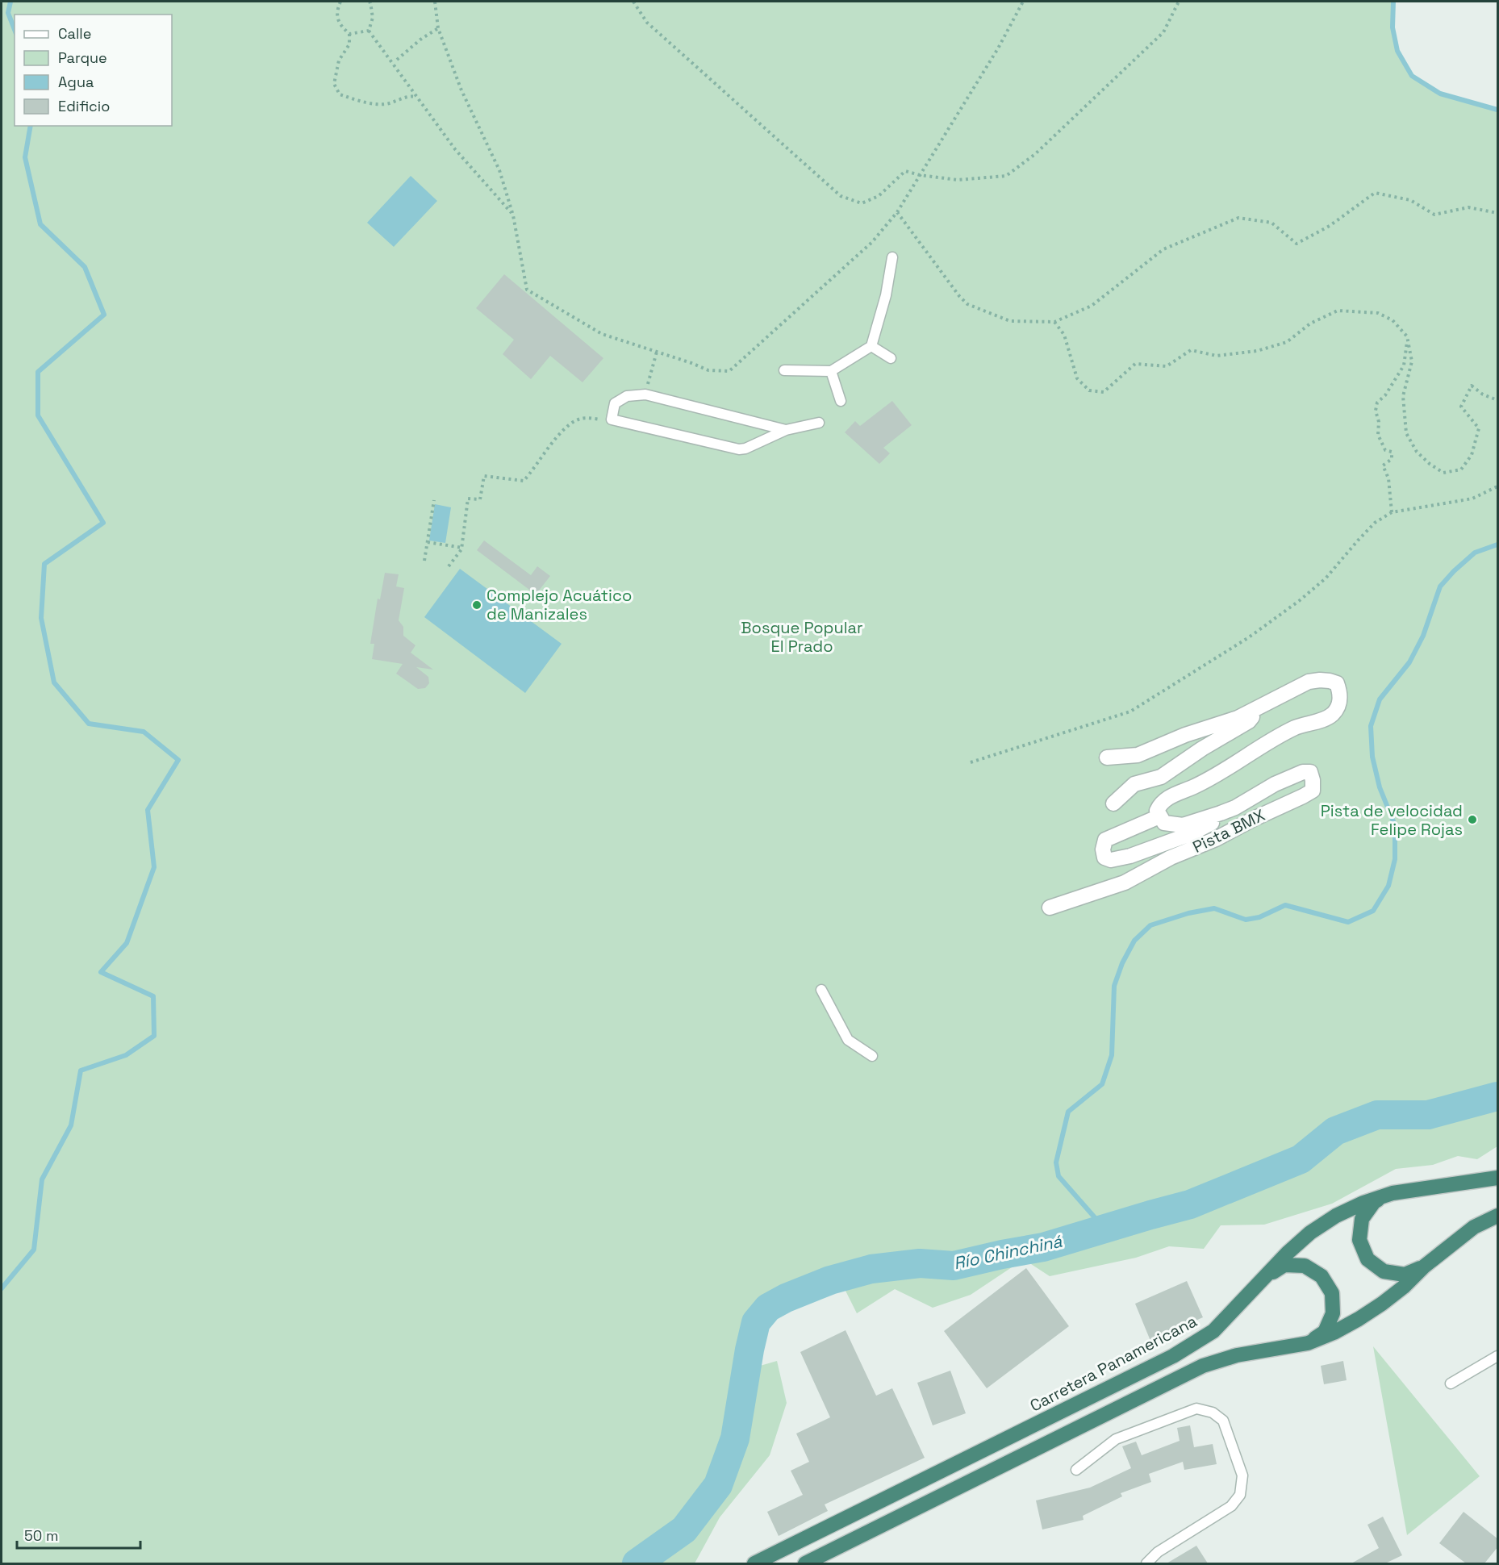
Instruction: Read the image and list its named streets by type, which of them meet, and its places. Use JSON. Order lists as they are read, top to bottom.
{
  "streets": {
    "highway": ["Carretera Panamericana"],
    "street": ["Pista BMX"]
  },
  "water": ["Río Chinchiná"],
  "parks": ["Bosque Popular El Prado"],
  "places": ["Complejo Acuático de Manizales", "Pista de velocidad Felipe Rojas"],
  "legend": [
    "Calle",
    "Parque",
    "Agua",
    "Edificio"
  ],
  "scale_bar": "50 m"
}
